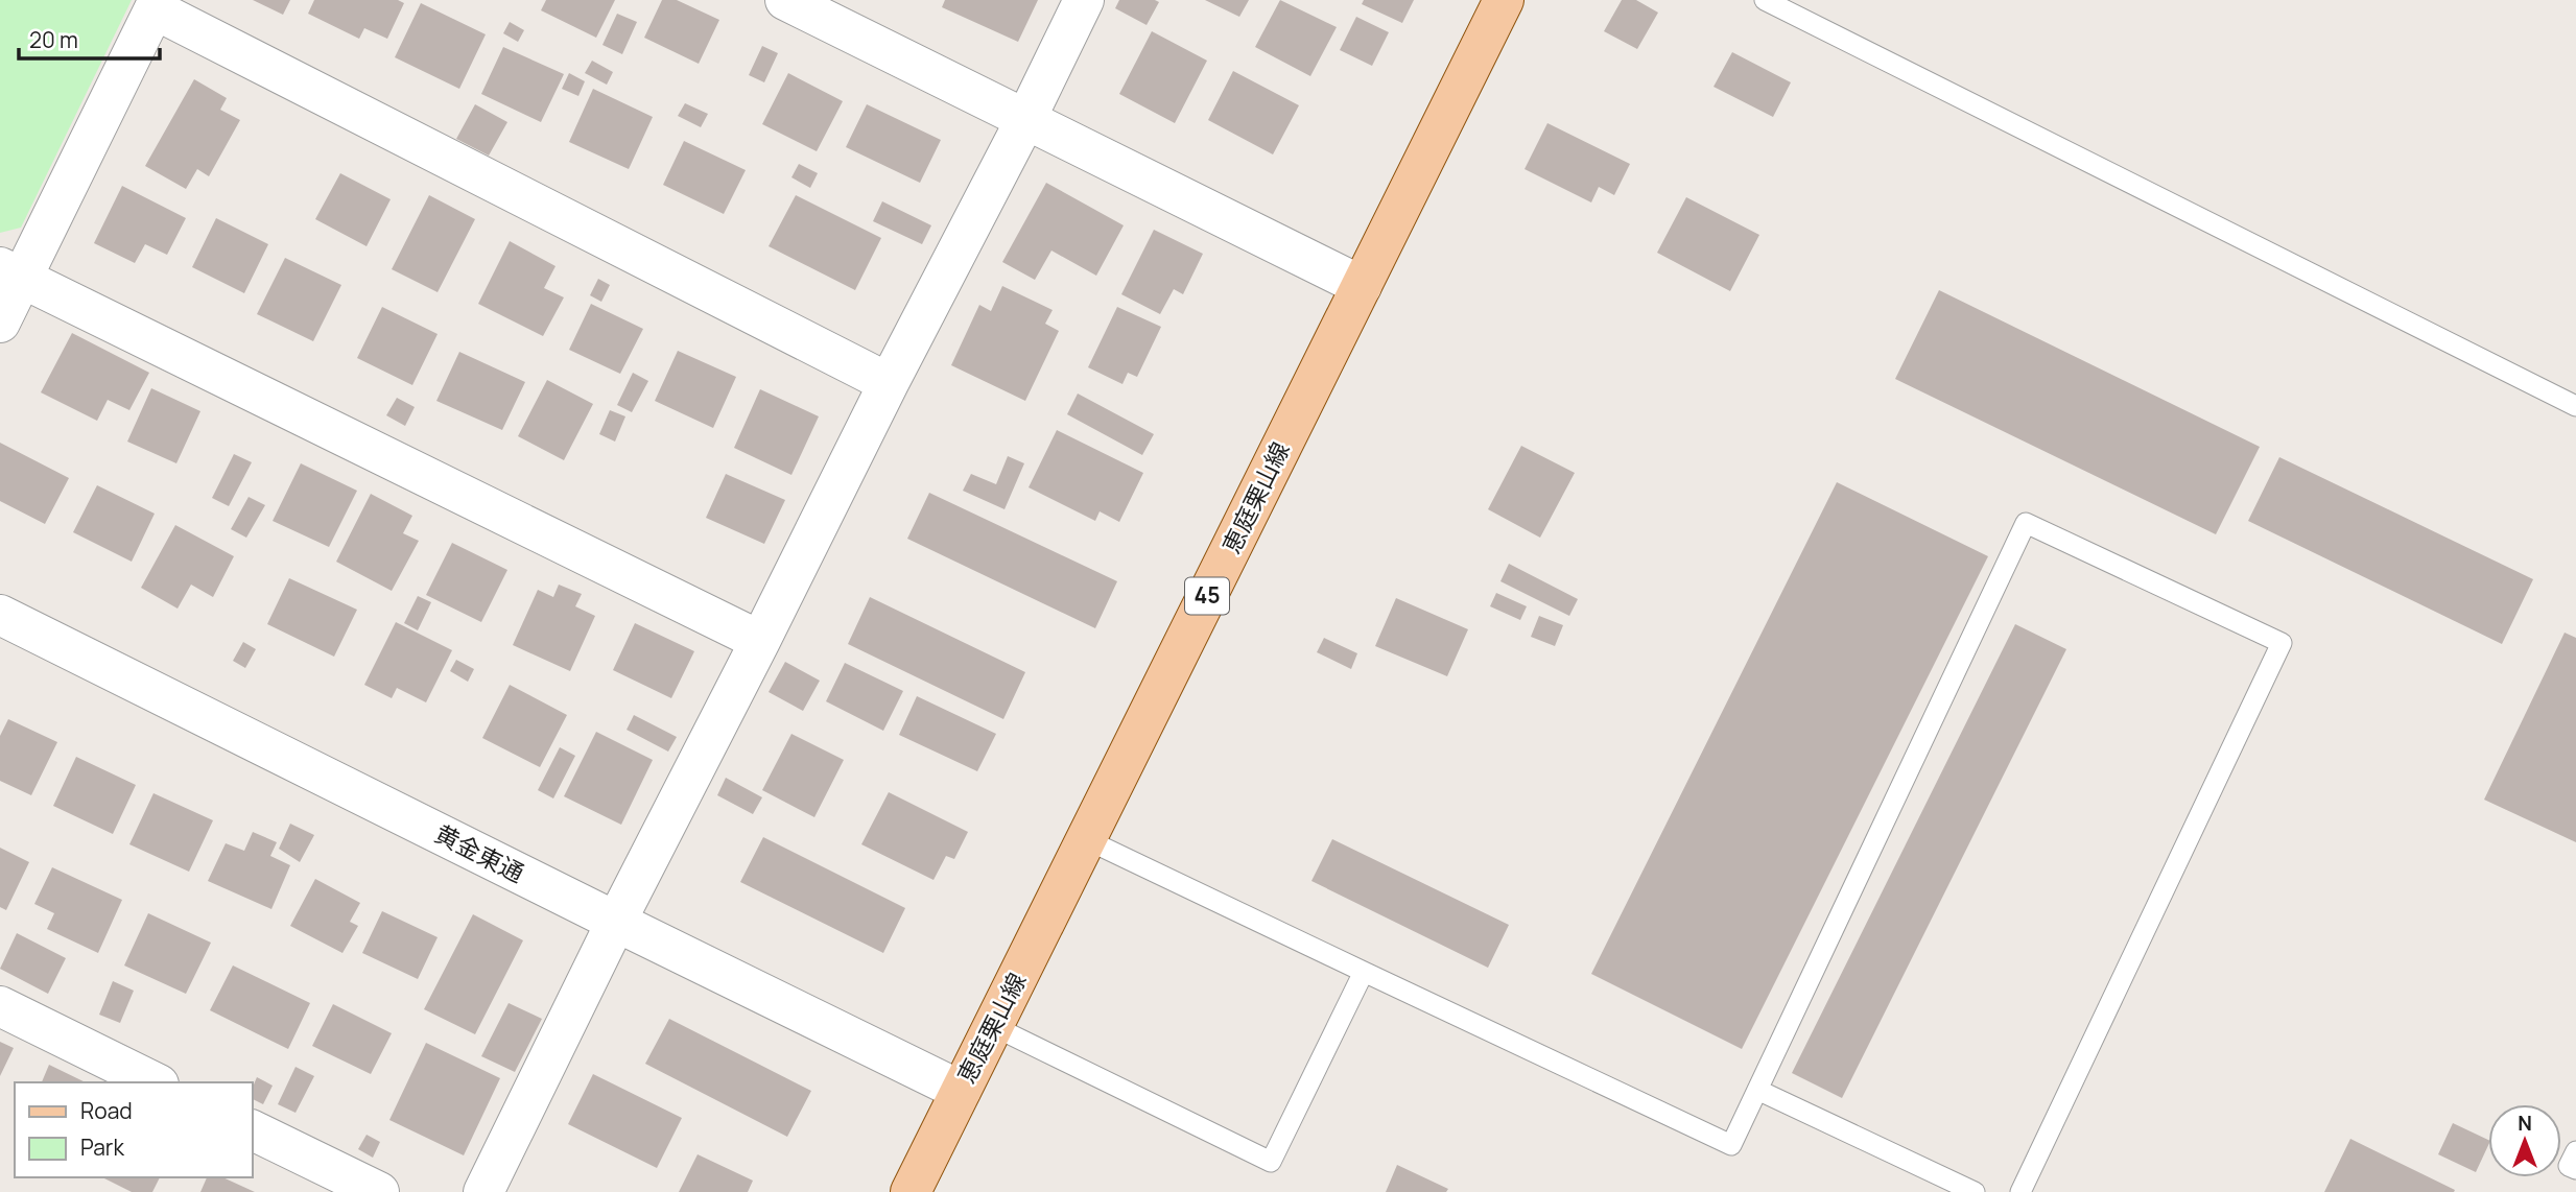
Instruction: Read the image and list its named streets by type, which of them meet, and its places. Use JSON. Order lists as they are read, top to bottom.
{
  "streets": {
    "main road": ["恵庭栗山線", "45"],
    "street": ["黄金東通"]
  },
  "crossings": [
    ["恵庭栗山線", "黄金東通"]
  ],
  "legend": ["Road", "Park"],
  "scale_bar": "20 m",
  "north": "top"
}
